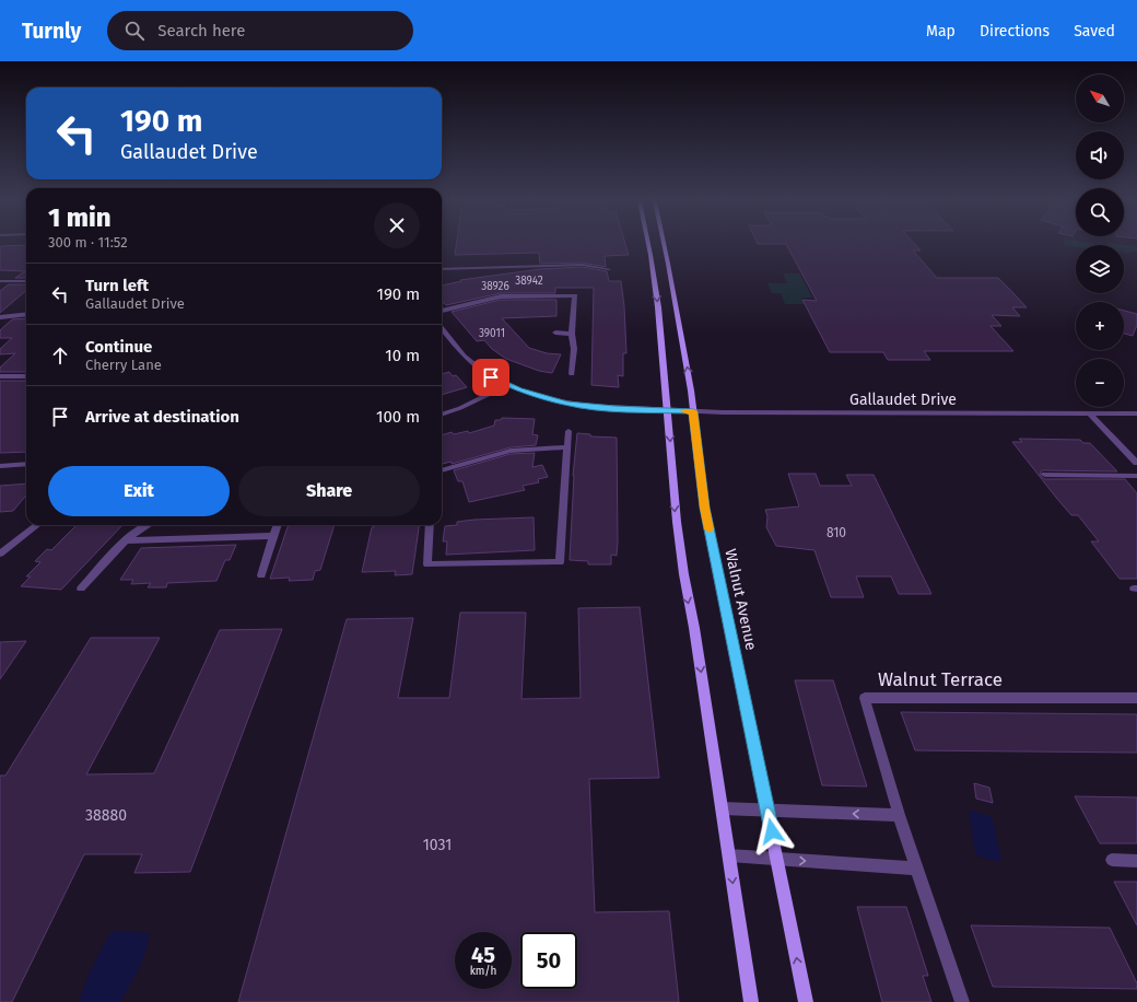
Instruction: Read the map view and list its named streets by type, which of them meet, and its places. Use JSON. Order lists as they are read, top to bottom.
{
  "streets": {
    "main road": ["Walnut Avenue"],
    "street": ["Gallaudet Drive", "Walnut Terrace"]
  },
  "crossings": [
    ["Gallaudet Drive", "Walnut Avenue"]
  ],
  "house_numbers": [
    "38942",
    "38926",
    "39011",
    "810",
    "38880",
    "1031"
  ],
  "north": "top left",
  "page": {
    "header": "Turnly",
    "search": "Search here",
    "nav": ["Map", "Directions", "Saved"],
    "map_buttons": ["+", "−"],
    "turn": ["190 m", "Gallaudet Drive"],
    "heading": ["1 min", "300 m · 11:52"],
    "list": [
      {
        "name": "Turn left",
        "note": "Gallaudet Drive",
        "value": "190 m"
      },
      {
        "name": "Continue",
        "note": "Cherry Lane",
        "value": "10 m"
      },
      {
        "name": "Arrive at destination",
        "value": "100 m"
      }
    ],
    "buttons": ["Exit", "Share"],
    "speed": "45 km/h",
    "limit": "50"
  }
}
